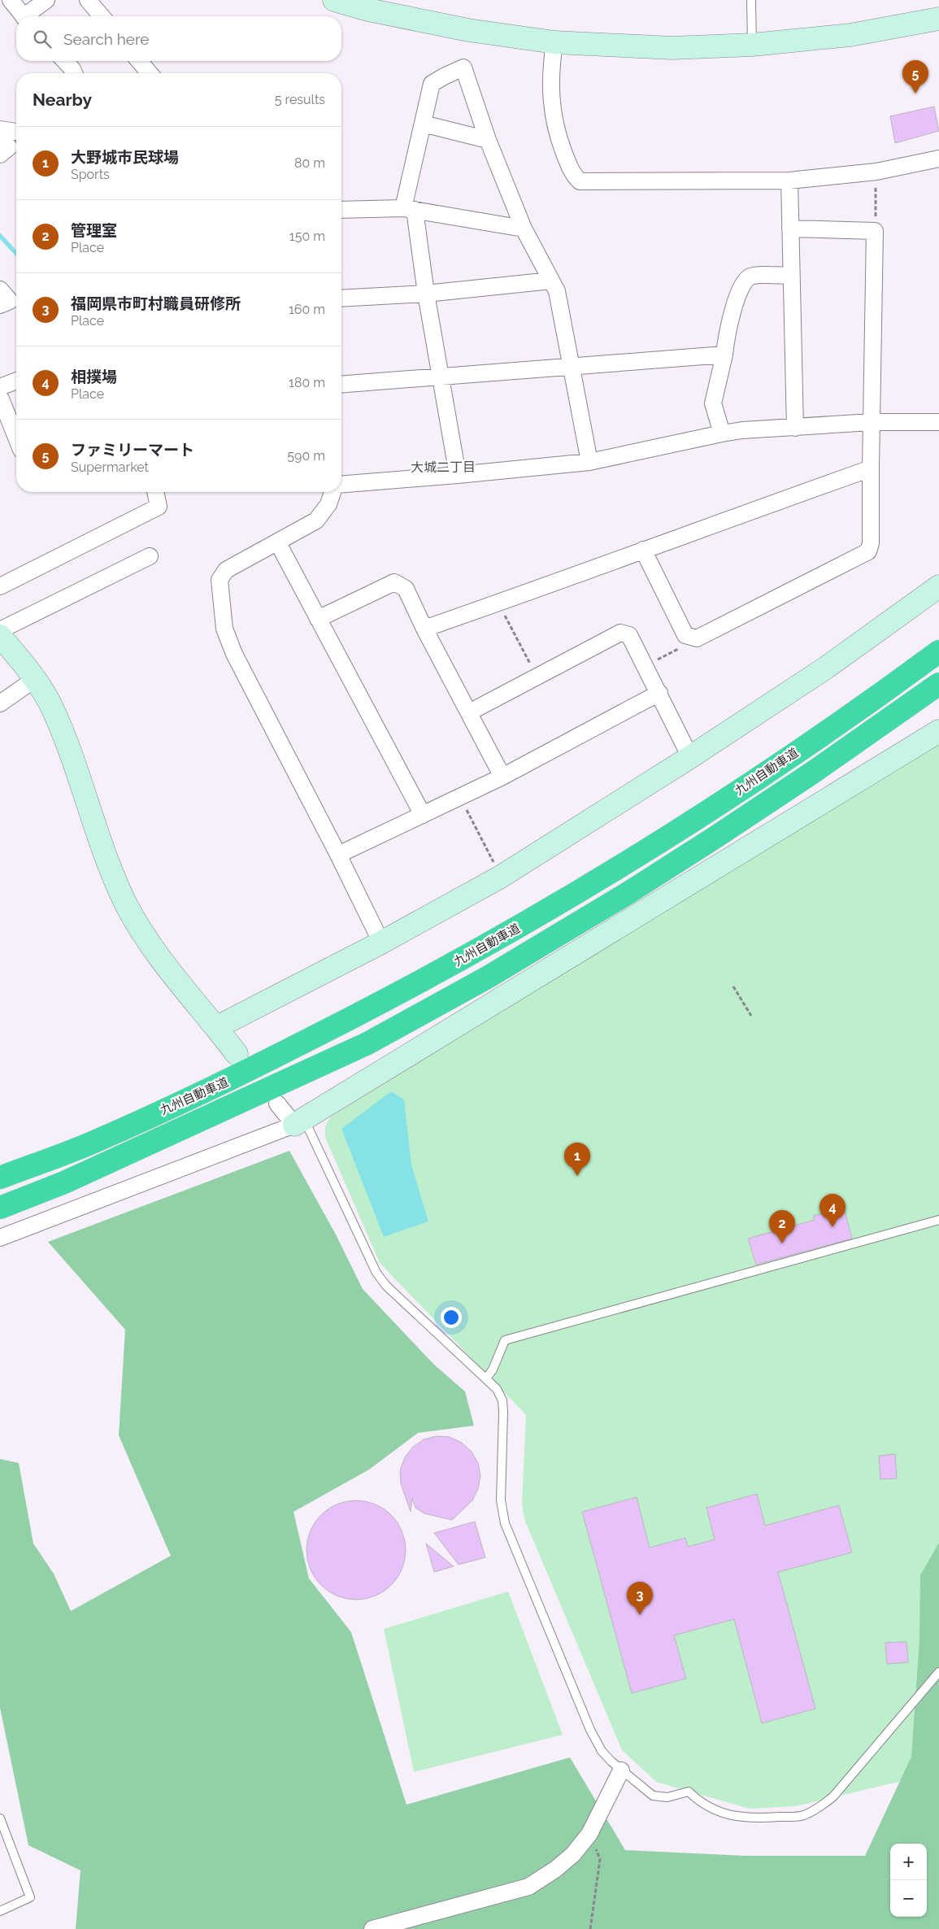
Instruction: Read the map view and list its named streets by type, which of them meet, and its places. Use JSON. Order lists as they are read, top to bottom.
{
  "streets": {
    "highway": ["九州自動車道"]
  },
  "districts": ["大城二丁目"],
  "page": {
    "search": "Search here",
    "pins": [
      "5",
      "1",
      "4",
      "2",
      "3"
    ],
    "heading": ["Nearby", "5 results"],
    "list": [
      {
        "mark": "1",
        "name": "大野城市民球場",
        "note": "Sports",
        "value": "80 m"
      },
      {
        "mark": "2",
        "name": "管理室",
        "note": "Place",
        "value": "150 m"
      },
      {
        "mark": "3",
        "name": "福岡県市町村職員研修所",
        "note": "Place",
        "value": "160 m"
      },
      {
        "mark": "4",
        "name": "相撲場",
        "note": "Place",
        "value": "180 m"
      },
      {
        "mark": "5",
        "name": "ファミリーマート",
        "note": "Supermarket",
        "value": "590 m"
      }
    ],
    "map_buttons": ["+", "−"]
  }
}
